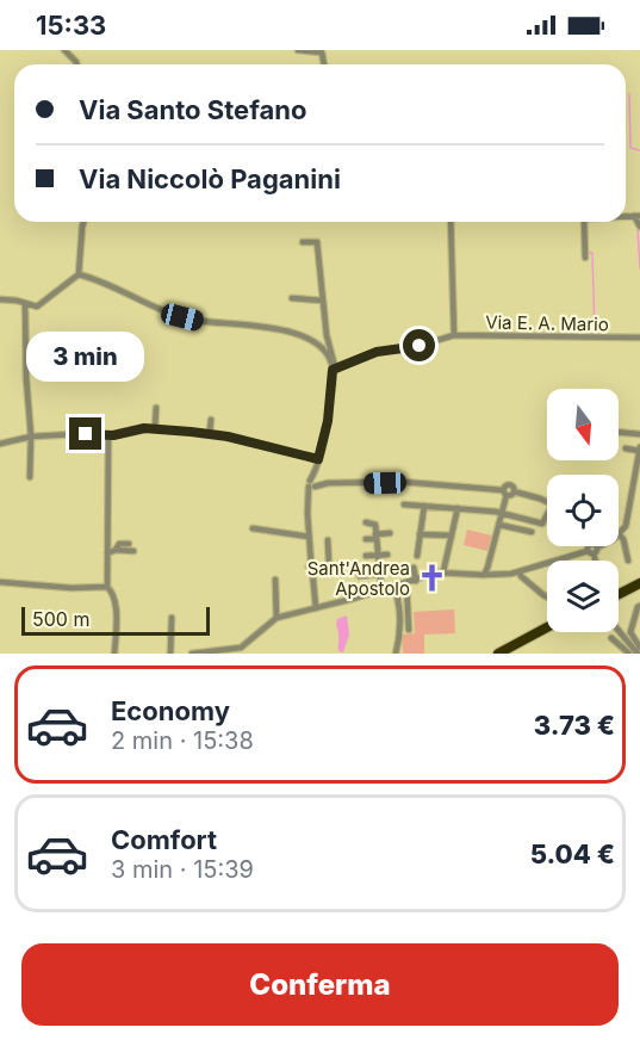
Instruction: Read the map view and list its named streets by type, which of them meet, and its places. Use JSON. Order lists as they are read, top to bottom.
{
  "streets": {
    "street": ["Via E. A. Mario"]
  },
  "places": {
    "church": ["Sant'Andrea Apostolo"]
  },
  "scale_bar": "500 m",
  "north": "bottom",
  "page": {
    "status": "15:33",
    "banner": ["Via Santo Stefano", "Via Niccolò Paganini"],
    "bubble": "3 min",
    "scale": "500 m",
    "list": [
      {
        "name": "Economy",
        "note": "2 min · 15:38",
        "value": "3.73 €"
      },
      {
        "name": "Comfort",
        "note": "3 min · 15:39",
        "value": "5.04 €"
      }
    ],
    "buttons": "Conferma"
  }
}
